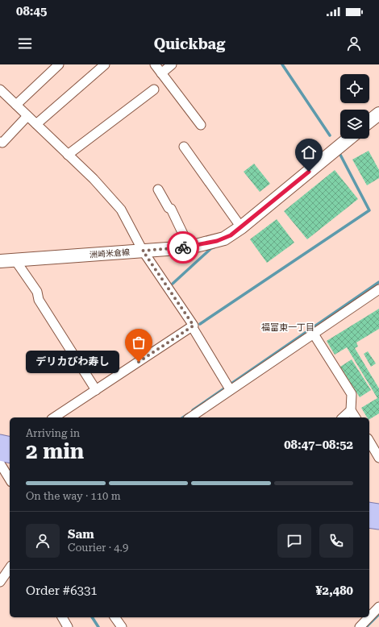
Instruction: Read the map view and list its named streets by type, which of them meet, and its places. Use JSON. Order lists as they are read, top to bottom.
{
  "streets": {
    "main road": ["洲崎米倉線"]
  },
  "districts": ["福富東一丁目"],
  "places": ["デリカびわ寿し"],
  "page": {
    "status": "08:45",
    "header": "Quickbag",
    "bubble": "デリカびわ寿し",
    "heading": ["2 min", "Arriving in", "08:47–08:52"],
    "panel": [
      "Sam",
      "Courier · 4.9",
      "Order #6331",
      "¥2,480"
    ],
    "bar": "On the way · 110 m"
  }
}
